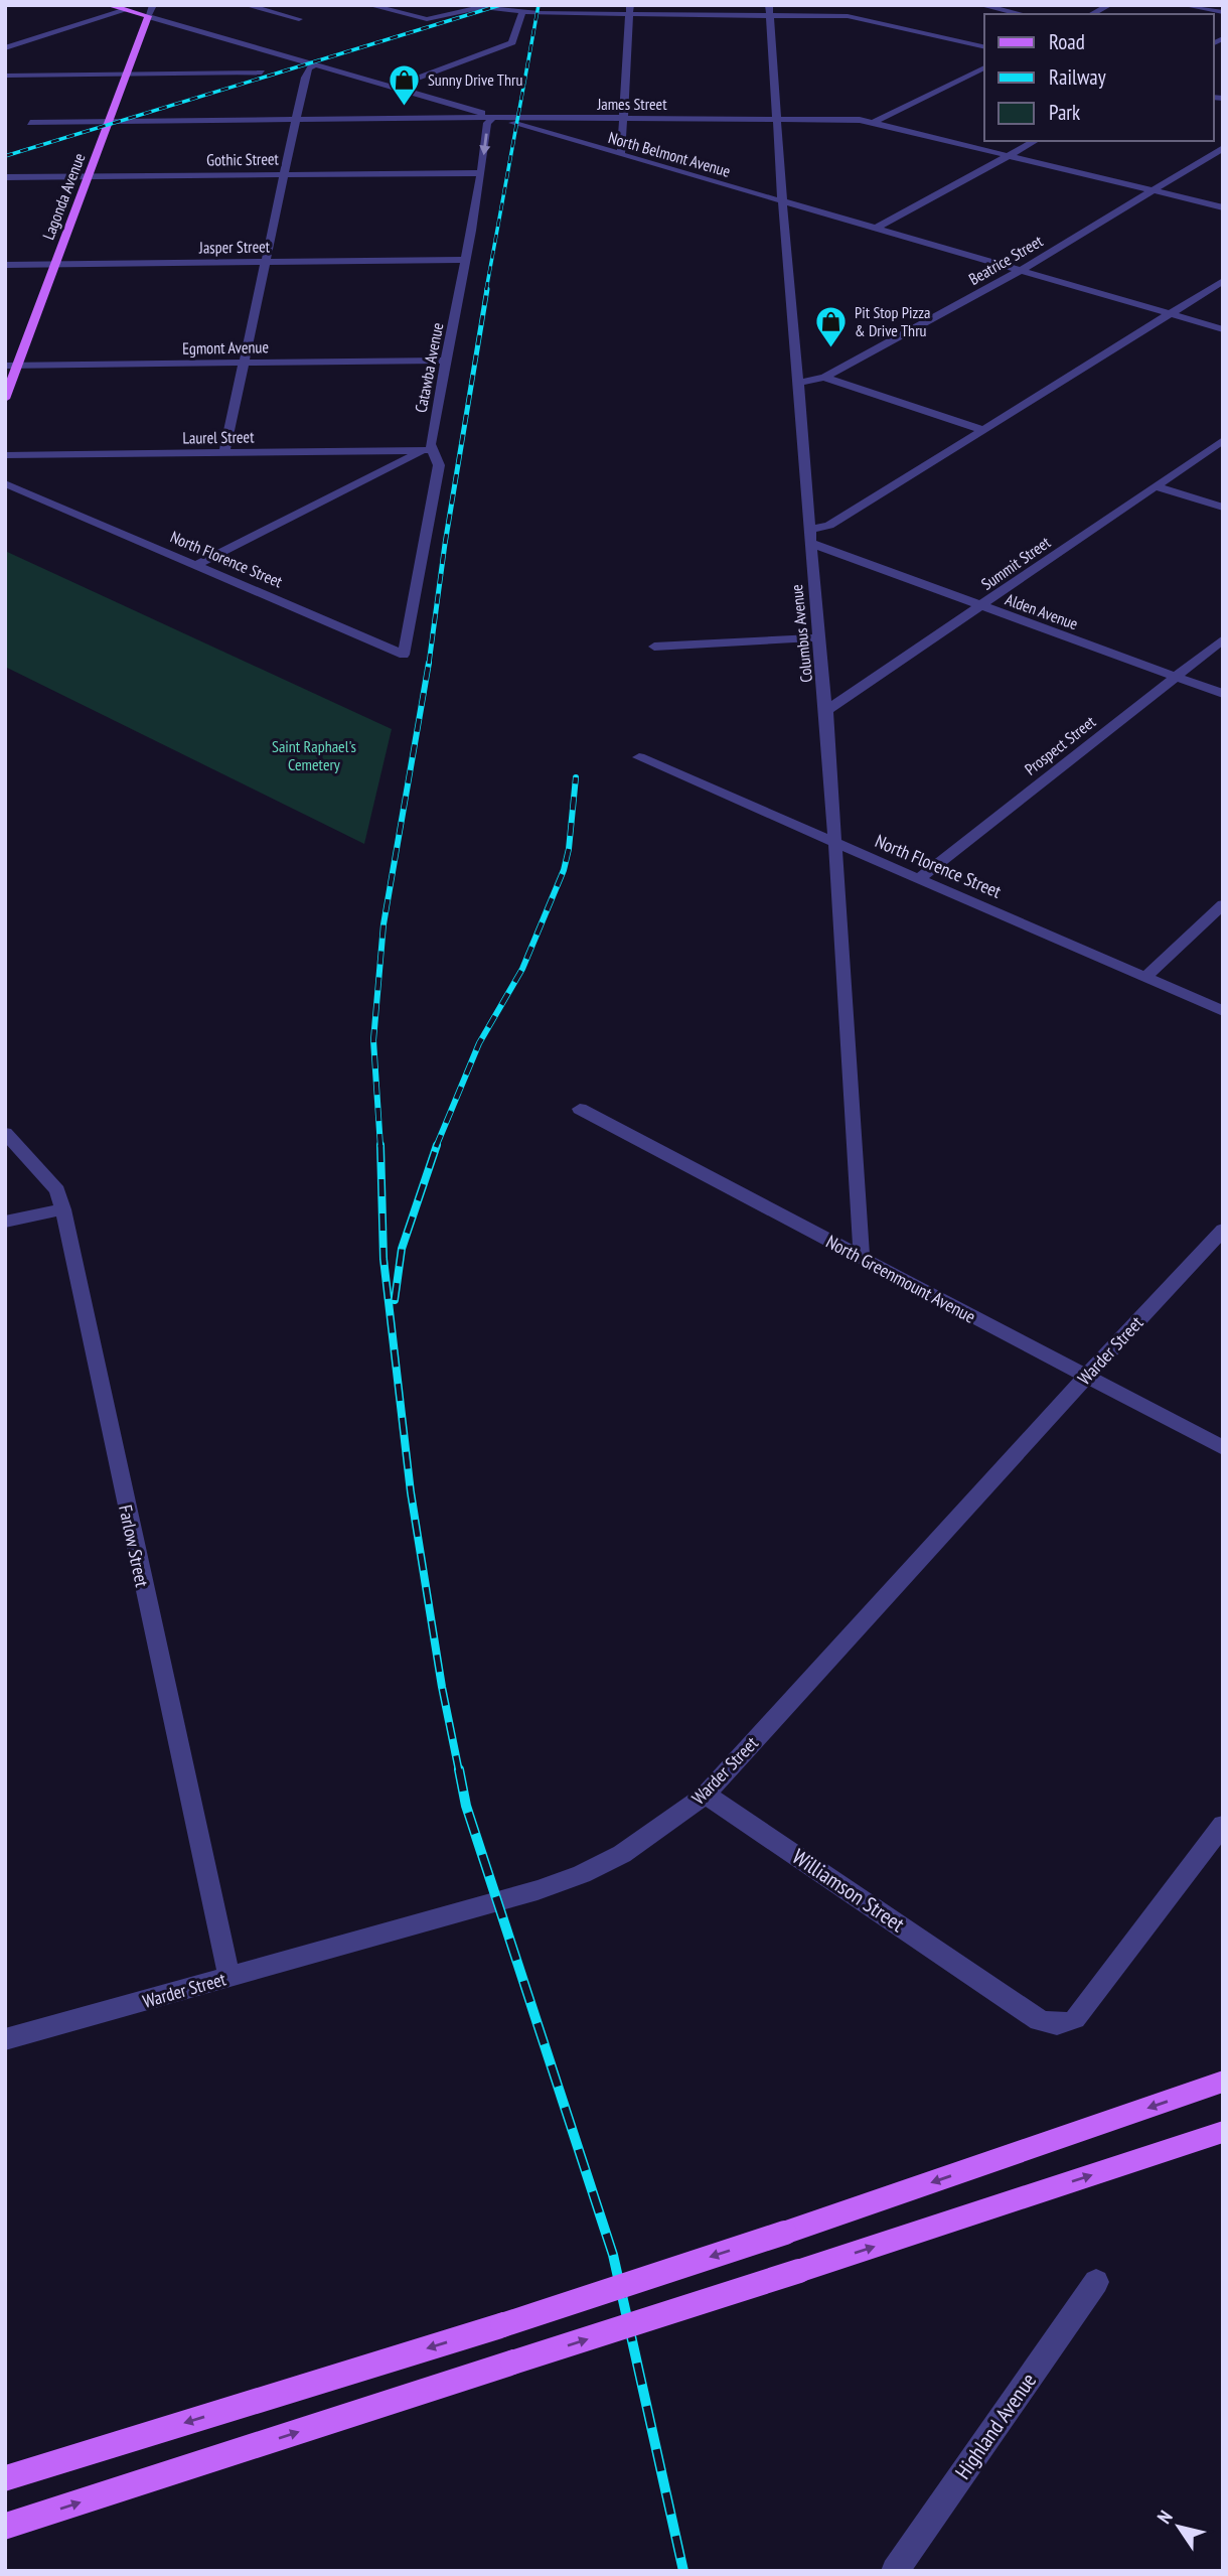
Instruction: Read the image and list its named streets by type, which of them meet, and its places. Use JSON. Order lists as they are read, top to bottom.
{
  "streets": {
    "main road": ["North Belmont Avenue", "Lagonda Avenue"],
    "street": [
      "James Street",
      "Gothic Street",
      "Jasper Street",
      "Beatrice Street",
      "Egmont Avenue",
      "Catawba Avenue",
      "Laurel Street",
      "North Florence Street",
      "Summit Street",
      "Alden Avenue",
      "Columbus Avenue",
      "Prospect Street",
      "North Greenmount Avenue",
      "Warder Street",
      "Farlow Street",
      "Williamson Street",
      "Highland Avenue"
    ]
  },
  "crossings": [
    ["James Street", "North Belmont Avenue"],
    ["James Street", "Lagonda Avenue"],
    ["James Street", "Beatrice Street"],
    ["James Street", "Catawba Avenue"],
    ["James Street", "Columbus Avenue"],
    ["North Belmont Avenue", "Lagonda Avenue"],
    ["North Belmont Avenue", "Beatrice Street"],
    ["North Belmont Avenue", "Catawba Avenue"],
    ["North Belmont Avenue", "Columbus Avenue"],
    ["Gothic Street", "Lagonda Avenue"],
    ["Gothic Street", "Catawba Avenue"],
    ["Lagonda Avenue", "Jasper Street"],
    ["Lagonda Avenue", "Egmont Avenue"],
    ["Jasper Street", "Catawba Avenue"],
    ["Beatrice Street", "Columbus Avenue"],
    ["Egmont Avenue", "Catawba Avenue"],
    ["Catawba Avenue", "Laurel Street"],
    ["Catawba Avenue", "North Florence Street"],
    ["North Florence Street", "Columbus Avenue"],
    ["North Florence Street", "Prospect Street"],
    ["Summit Street", "Alden Avenue"],
    ["Summit Street", "Columbus Avenue"],
    ["Alden Avenue", "Columbus Avenue"],
    ["Alden Avenue", "Prospect Street"],
    ["Columbus Avenue", "North Greenmount Avenue"],
    ["North Greenmount Avenue", "Warder Street"],
    ["Warder Street", "Farlow Street"],
    ["Warder Street", "Williamson Street"]
  ],
  "parks": ["Saint Raphael's Cemetery"],
  "places": {
    "shop": ["Sunny Drive Thru", "Pit Stop Pizza & Drive Thru"]
  },
  "legend": ["Road", "Railway", "Park"],
  "north": "top left"
}
